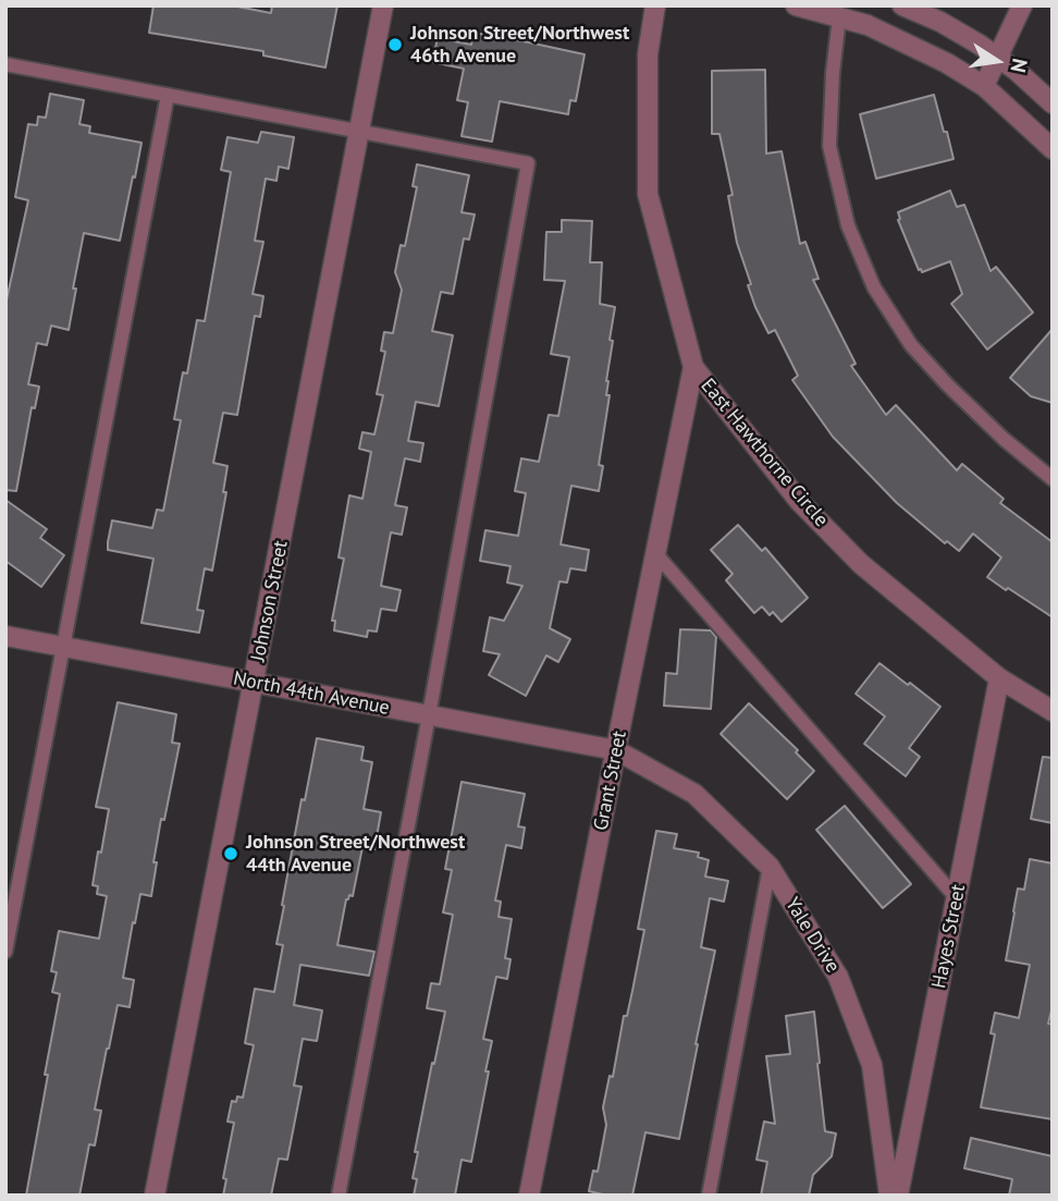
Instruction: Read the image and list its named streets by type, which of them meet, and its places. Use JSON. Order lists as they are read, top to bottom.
{
  "streets": {
    "street": [
      "East Hawthorne Circle",
      "Johnson Street",
      "North 44th Avenue",
      "Grant Street",
      "Yale Drive",
      "Hayes Street"
    ]
  },
  "crossings": [
    ["East Hawthorne Circle", "Grant Street"],
    ["East Hawthorne Circle", "Hayes Street"],
    ["Johnson Street", "North 44th Avenue"],
    ["North 44th Avenue", "Grant Street"],
    ["North 44th Avenue", "Yale Drive"],
    ["Grant Street", "Yale Drive"]
  ],
  "places": ["Johnson Street/Northwest 46th Avenue", "Johnson Street/Northwest 44th Avenue"],
  "north": "right"
}
